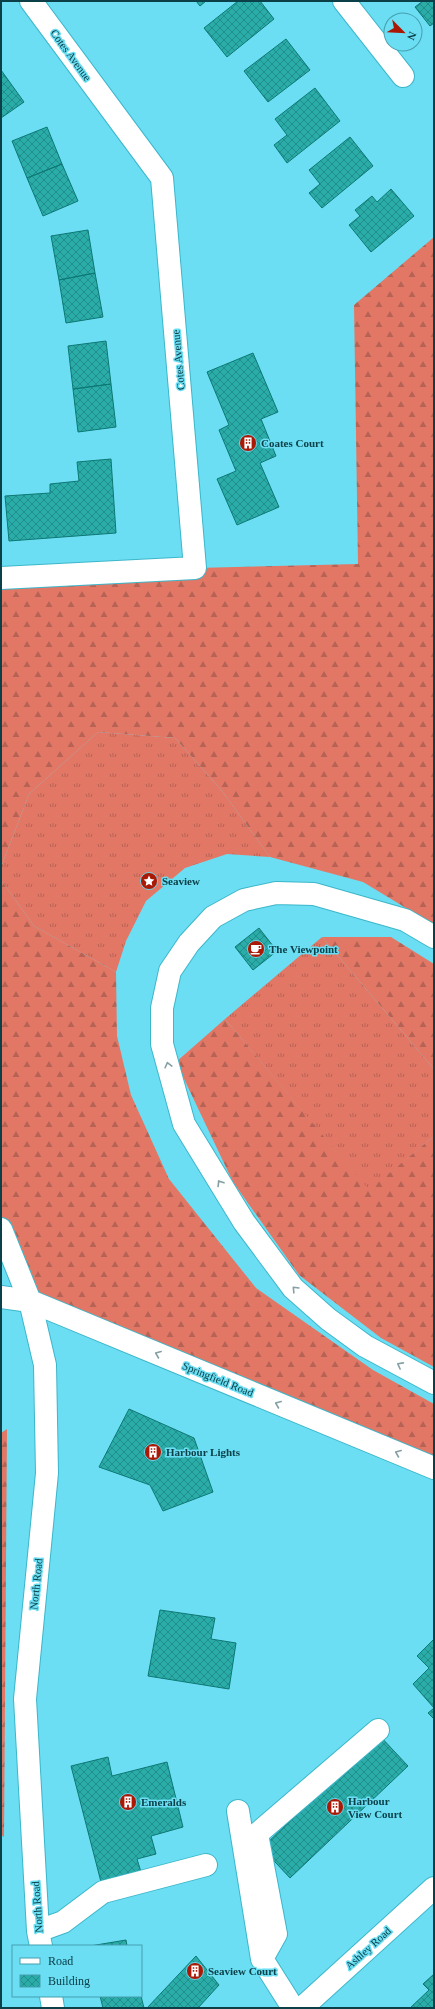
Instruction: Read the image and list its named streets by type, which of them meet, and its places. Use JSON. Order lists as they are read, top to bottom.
{
  "streets": {
    "street": [
      "Cotes Avenue",
      "Springfield Road",
      "North Road",
      "Ashley Road"
    ]
  },
  "crossings": [
    ["Springfield Road", "North Road"]
  ],
  "one_way": ["Springfield Road"],
  "places": {
    "building": [
      "Coates Court",
      "Harbour Lights",
      "Emeralds",
      "Harbour View Court",
      "Seaview Court"
    ],
    "place": ["Seaview"],
    "cafe": ["The Viewpoint"]
  },
  "legend": ["Road", "Building"],
  "north": "bottom right"
}
